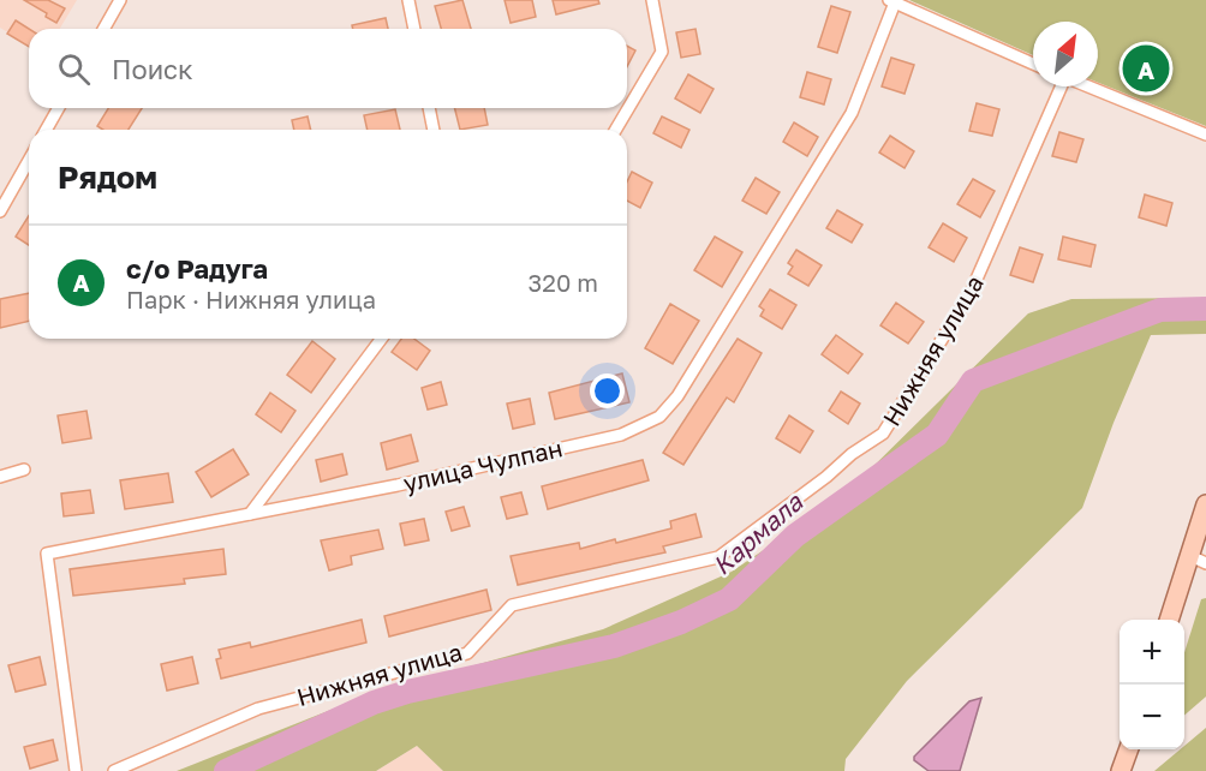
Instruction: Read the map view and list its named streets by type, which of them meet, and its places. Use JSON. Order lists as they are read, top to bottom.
{
  "streets": {
    "street": ["Нижняя улица", "улица Чулпан"]
  },
  "water": ["Кармала"],
  "north": "top right",
  "page": {
    "search": "Поиск",
    "pins": "A",
    "heading": "Рядом",
    "list": [
      {
        "mark": "A",
        "name": "с/о Радуга",
        "note": "Парк · Нижняя улица",
        "value": "320 m"
      }
    ],
    "map_buttons": ["+", "−"]
  }
}
